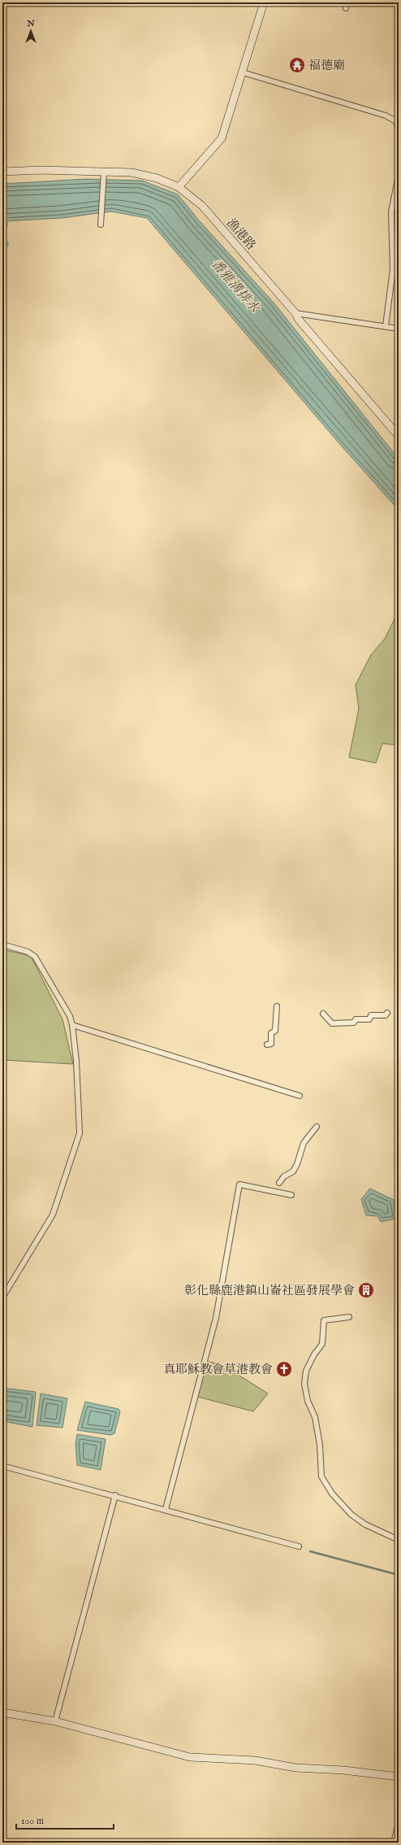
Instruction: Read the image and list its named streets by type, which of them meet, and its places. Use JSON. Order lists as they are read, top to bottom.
{
  "streets": {
    "street": ["漁港路"]
  },
  "water": ["番雅溝排水"],
  "places": {
    "temple": ["福德廟"],
    "building": ["彰化縣鹿港鎮山崙社區發展學會"],
    "church": ["真耶穌教會草港教會"]
  },
  "scale_bar": "100 m",
  "north": "top"
}
